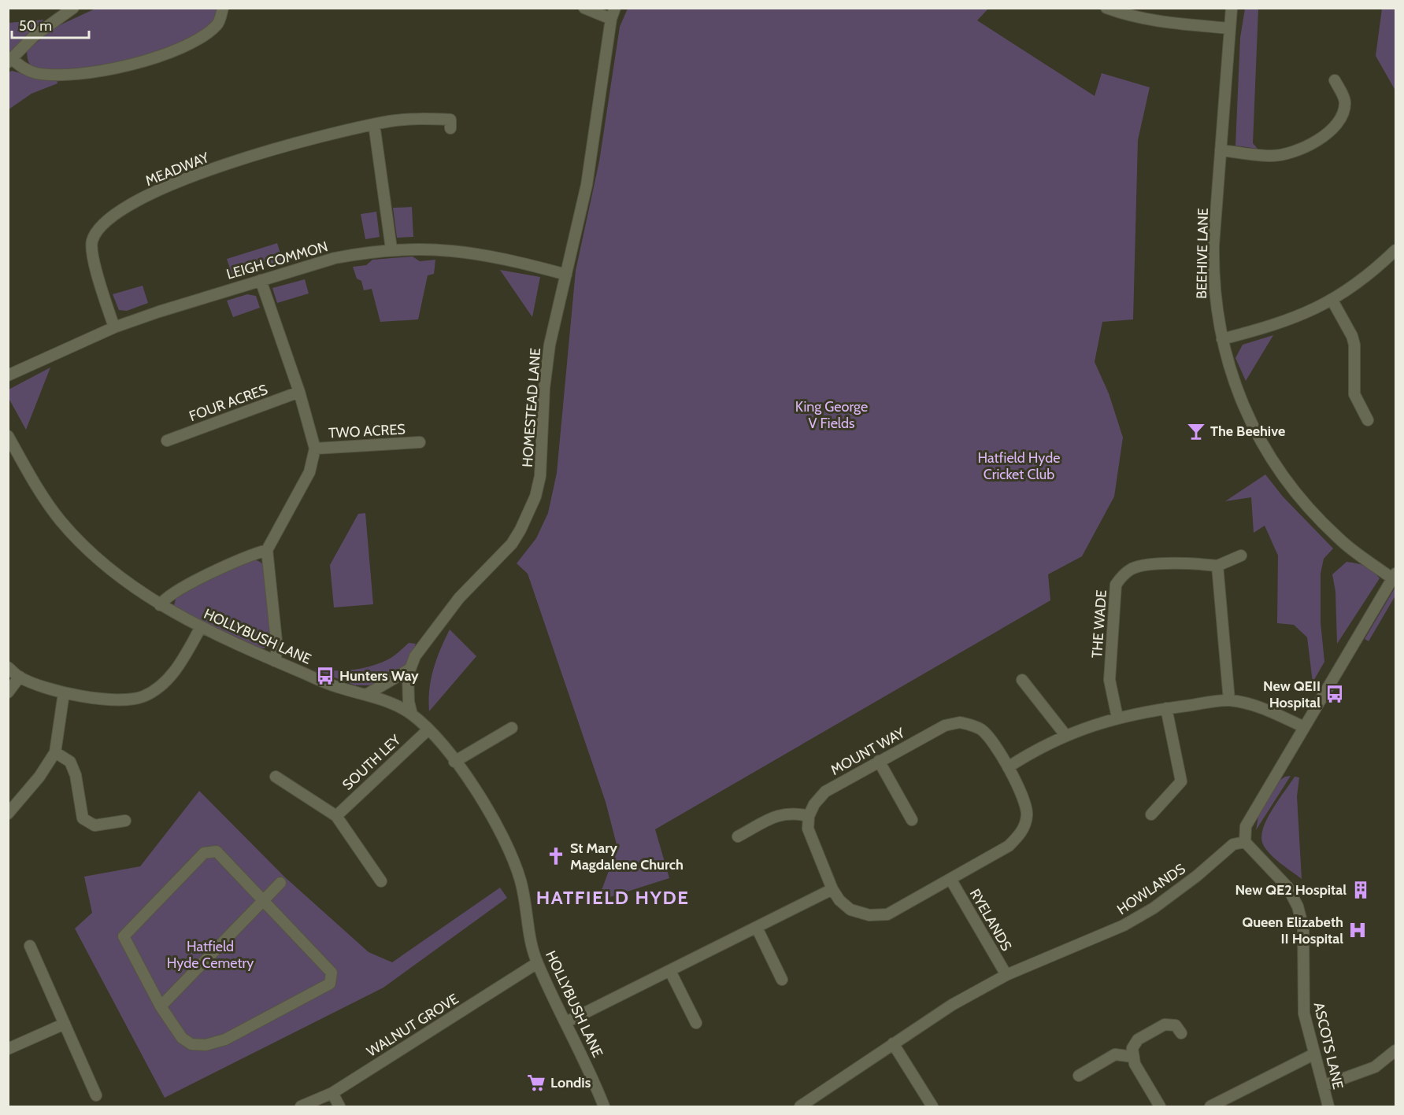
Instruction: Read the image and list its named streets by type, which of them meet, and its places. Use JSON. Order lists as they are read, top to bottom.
{
  "streets": {
    "street": [
      "MEADWAY",
      "BEEHIVE LANE",
      "LEIGH COMMON",
      "FOUR ACRES",
      "HOMESTEAD LANE",
      "TWO ACRES",
      "THE WADE",
      "HOLLYBUSH LANE",
      "MOUNT WAY",
      "SOUTH LEY",
      "HOWLANDS",
      "RYELANDS",
      "WALNUT GROVE",
      "ASCOTS LANE"
    ]
  },
  "crossings": [
    ["MEADWAY", "LEIGH COMMON"],
    ["LEIGH COMMON", "HOMESTEAD LANE"],
    ["HOMESTEAD LANE", "HOLLYBUSH LANE"],
    ["HOLLYBUSH LANE", "SOUTH LEY"],
    ["HOLLYBUSH LANE", "WALNUT GROVE"],
    ["MOUNT WAY", "RYELANDS"],
    ["HOWLANDS", "RYELANDS"],
    ["HOWLANDS", "ASCOTS LANE"]
  ],
  "districts": ["HATFIELD HYDE"],
  "parks": ["King George V Fields", "Hatfield Hyde Cricket Club", "Hatfield Hyde Cemetry"],
  "places": {
    "bar": ["The Beehive"],
    "bus stop": ["Hunters Way", "New QEII Hospital"],
    "church": ["St Mary Magdalene Church"],
    "building": ["New QE2 Hospital"],
    "hospital": ["Queen Elizabeth II Hospital"],
    "supermarket": ["Londis"]
  },
  "scale_bar": "50 m"
}
